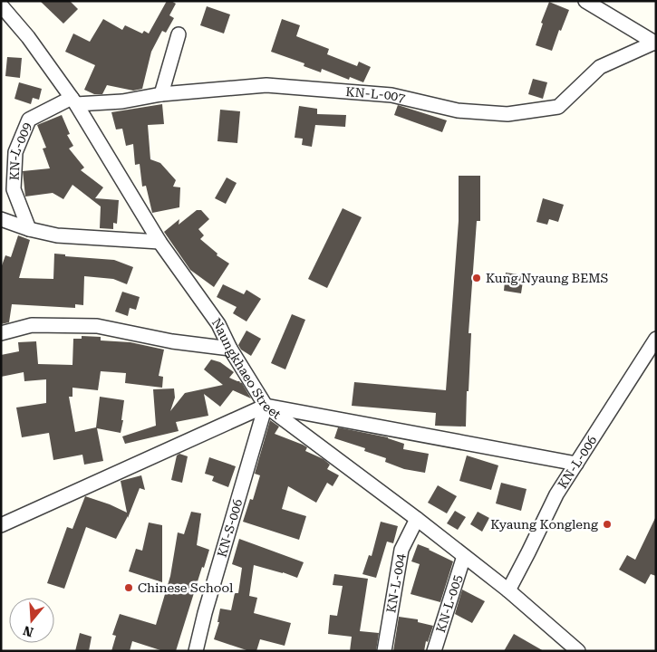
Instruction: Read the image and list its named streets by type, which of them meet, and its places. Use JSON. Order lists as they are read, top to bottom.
{
  "streets": {
    "street": [
      "KN-L-007",
      "KN-L-009",
      "Naungkhaeo Street",
      "KN-L-006",
      "KN-S-006",
      "KN-L-004",
      "KN-L-005"
    ]
  },
  "crossings": [
    ["KN-L-007", "KN-L-009"],
    ["KN-L-007", "Naungkhaeo Street"],
    ["KN-L-009", "Naungkhaeo Street"],
    ["Naungkhaeo Street", "KN-L-006"],
    ["Naungkhaeo Street", "KN-S-006"],
    ["Naungkhaeo Street", "KN-L-004"],
    ["Naungkhaeo Street", "KN-L-005"]
  ],
  "places": ["Kung Nyaung BEMS", "Kyaung Kongleng", "Chinese School"],
  "north": "bottom"
}
